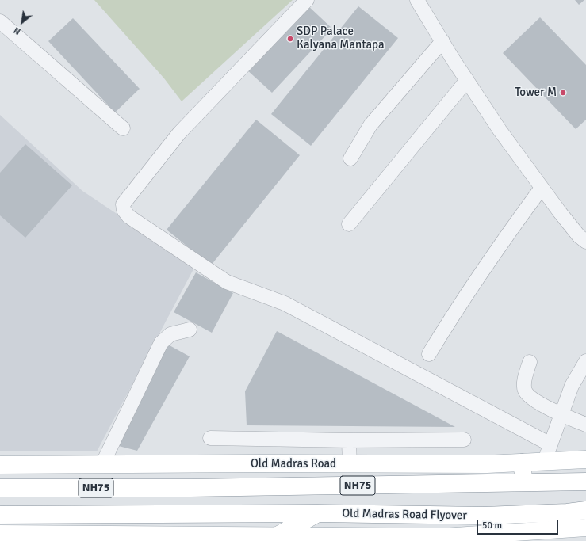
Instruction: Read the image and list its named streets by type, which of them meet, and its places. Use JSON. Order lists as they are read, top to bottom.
{
  "streets": {
    "main road": ["Old Madras Road", "NH75", "Old Madras Road Flyover"]
  },
  "crossings": [
    ["Old Madras Road", "NH75"],
    ["NH75", "Old Madras Road Flyover"]
  ],
  "places": ["SDP Palace Kalyana Mantapa", "Tower M"],
  "scale_bar": "50 m",
  "north": "bottom left"
}
